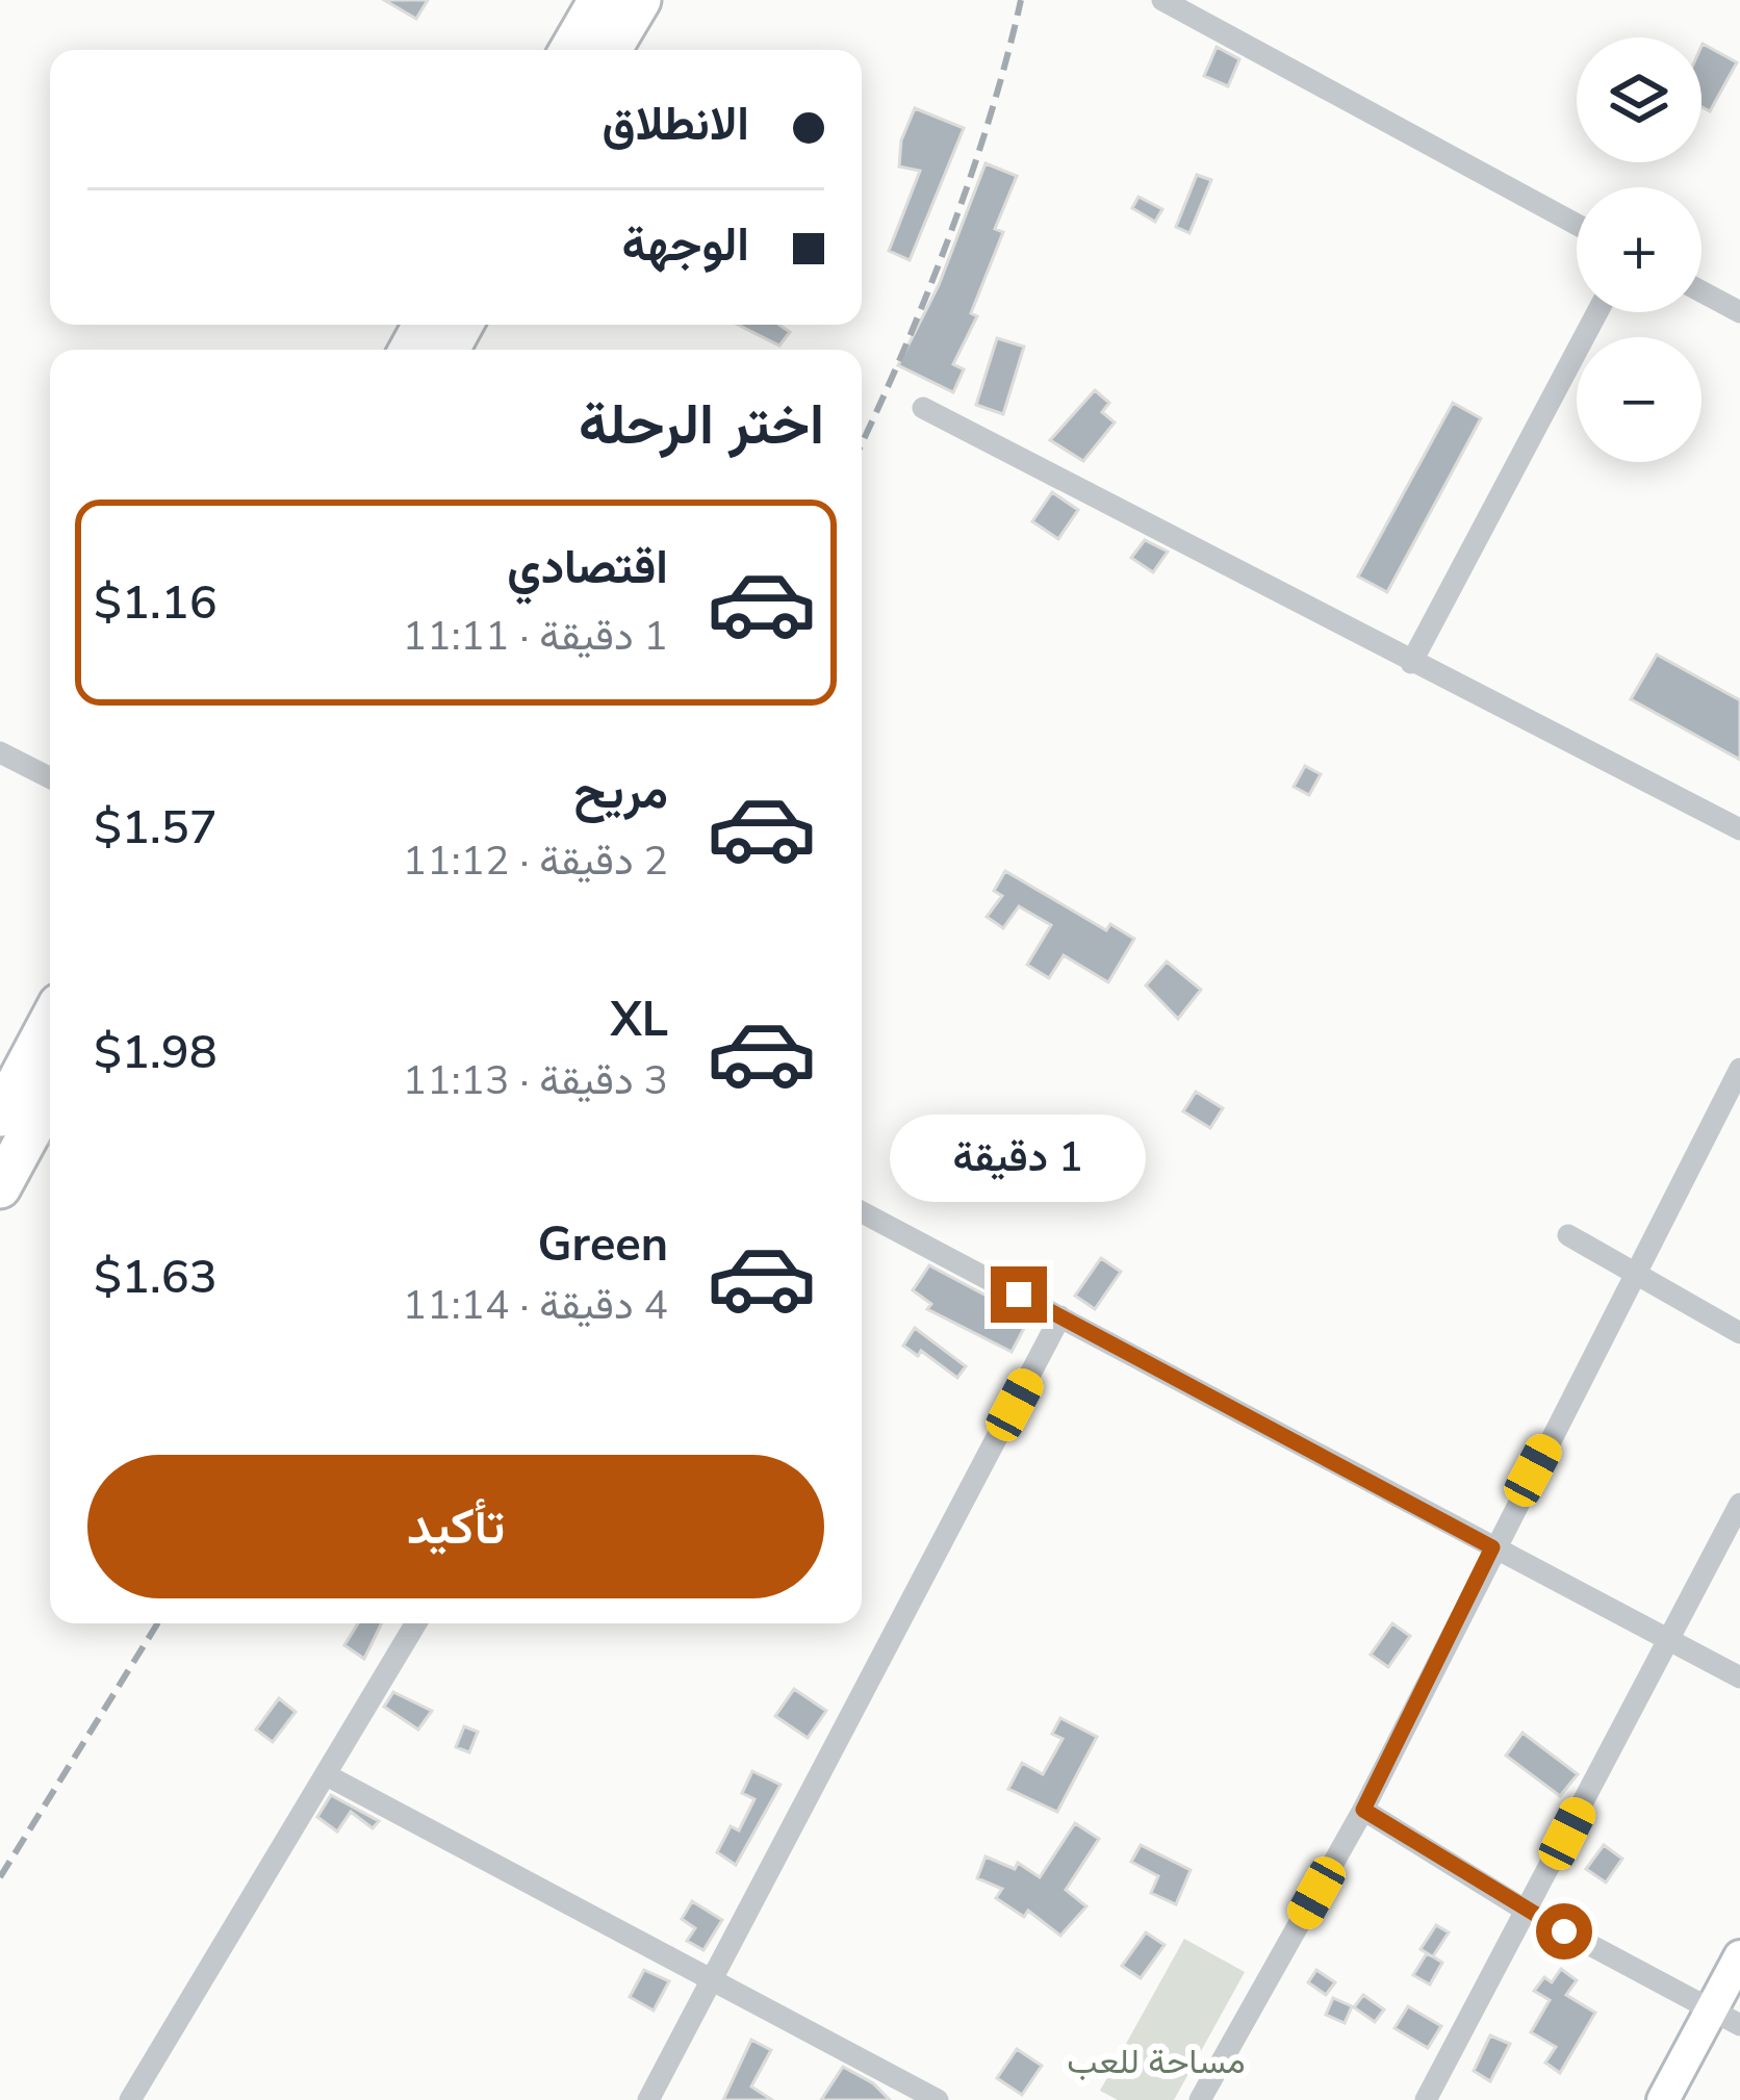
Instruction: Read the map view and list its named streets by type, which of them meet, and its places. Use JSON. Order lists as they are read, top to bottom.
{
  "parks": ["مساحة للعب"],
  "page": {
    "map_buttons": ["+", "−"],
    "banner": ["الانطلاق", "الوجهة"],
    "heading": "اختر الرحلة",
    "list": [
      {
        "name": "اقتصادي",
        "note": "1 دقيقة · 11:11",
        "value": "$1.16"
      },
      {
        "name": "مريح",
        "note": "2 دقيقة · 11:12",
        "value": "$1.57"
      },
      {
        "name": "XL",
        "note": "3 دقيقة · 11:13",
        "value": "$1.98"
      },
      {
        "name": "Green",
        "note": "4 دقيقة · 11:14",
        "value": "$1.63"
      }
    ],
    "bubble": "1 دقيقة",
    "buttons": "تأكيد"
  }
}
